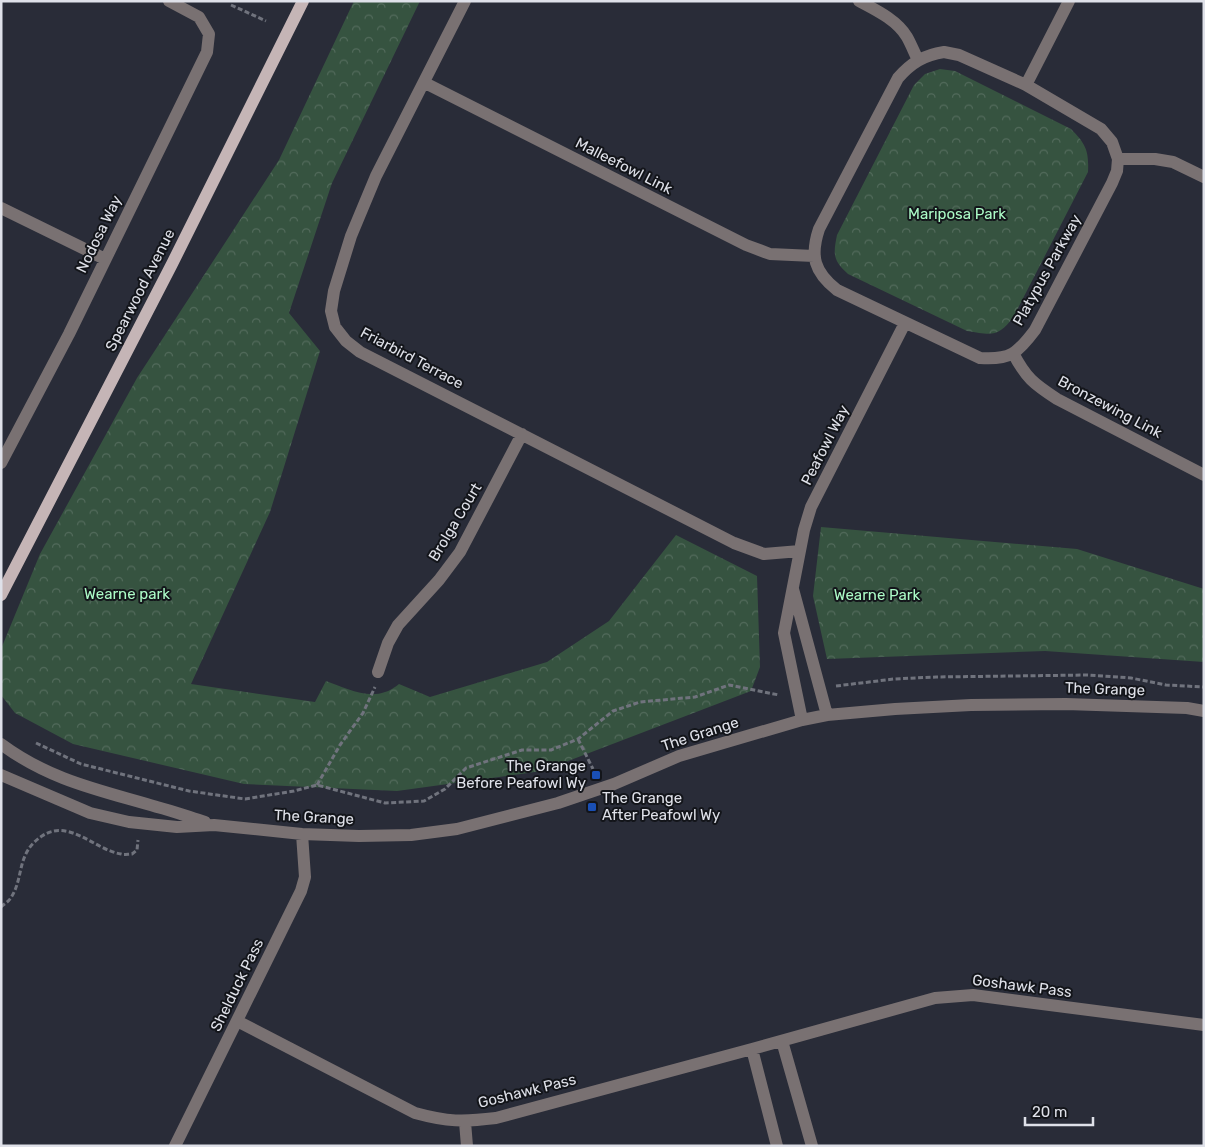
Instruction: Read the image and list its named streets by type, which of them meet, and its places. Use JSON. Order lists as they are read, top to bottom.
{
  "streets": {
    "main road": ["Spearwood Avenue"],
    "street": [
      "Malleefowl Link",
      "Nodosa Way",
      "Platypus Parkway",
      "Friarbird Terrace",
      "Bronzewing Link",
      "Peafowl Way",
      "Brolga Court",
      "The Grange",
      "Shelduck Pass",
      "Goshawk Pass"
    ]
  },
  "crossings": [
    ["Malleefowl Link", "Friarbird Terrace"],
    ["Platypus Parkway", "Bronzewing Link"],
    ["Friarbird Terrace", "Peafowl Way"],
    ["Friarbird Terrace", "Brolga Court"],
    ["Peafowl Way", "The Grange"],
    ["The Grange", "Shelduck Pass"],
    ["Shelduck Pass", "Goshawk Pass"]
  ],
  "parks": ["Mariposa Park", "Wearne park", "Wearne Park"],
  "places": {
    "transit": ["The Grange Before Peafowl Wy", "The Grange After Peafowl Wy"]
  },
  "scale_bar": "20 m"
}
